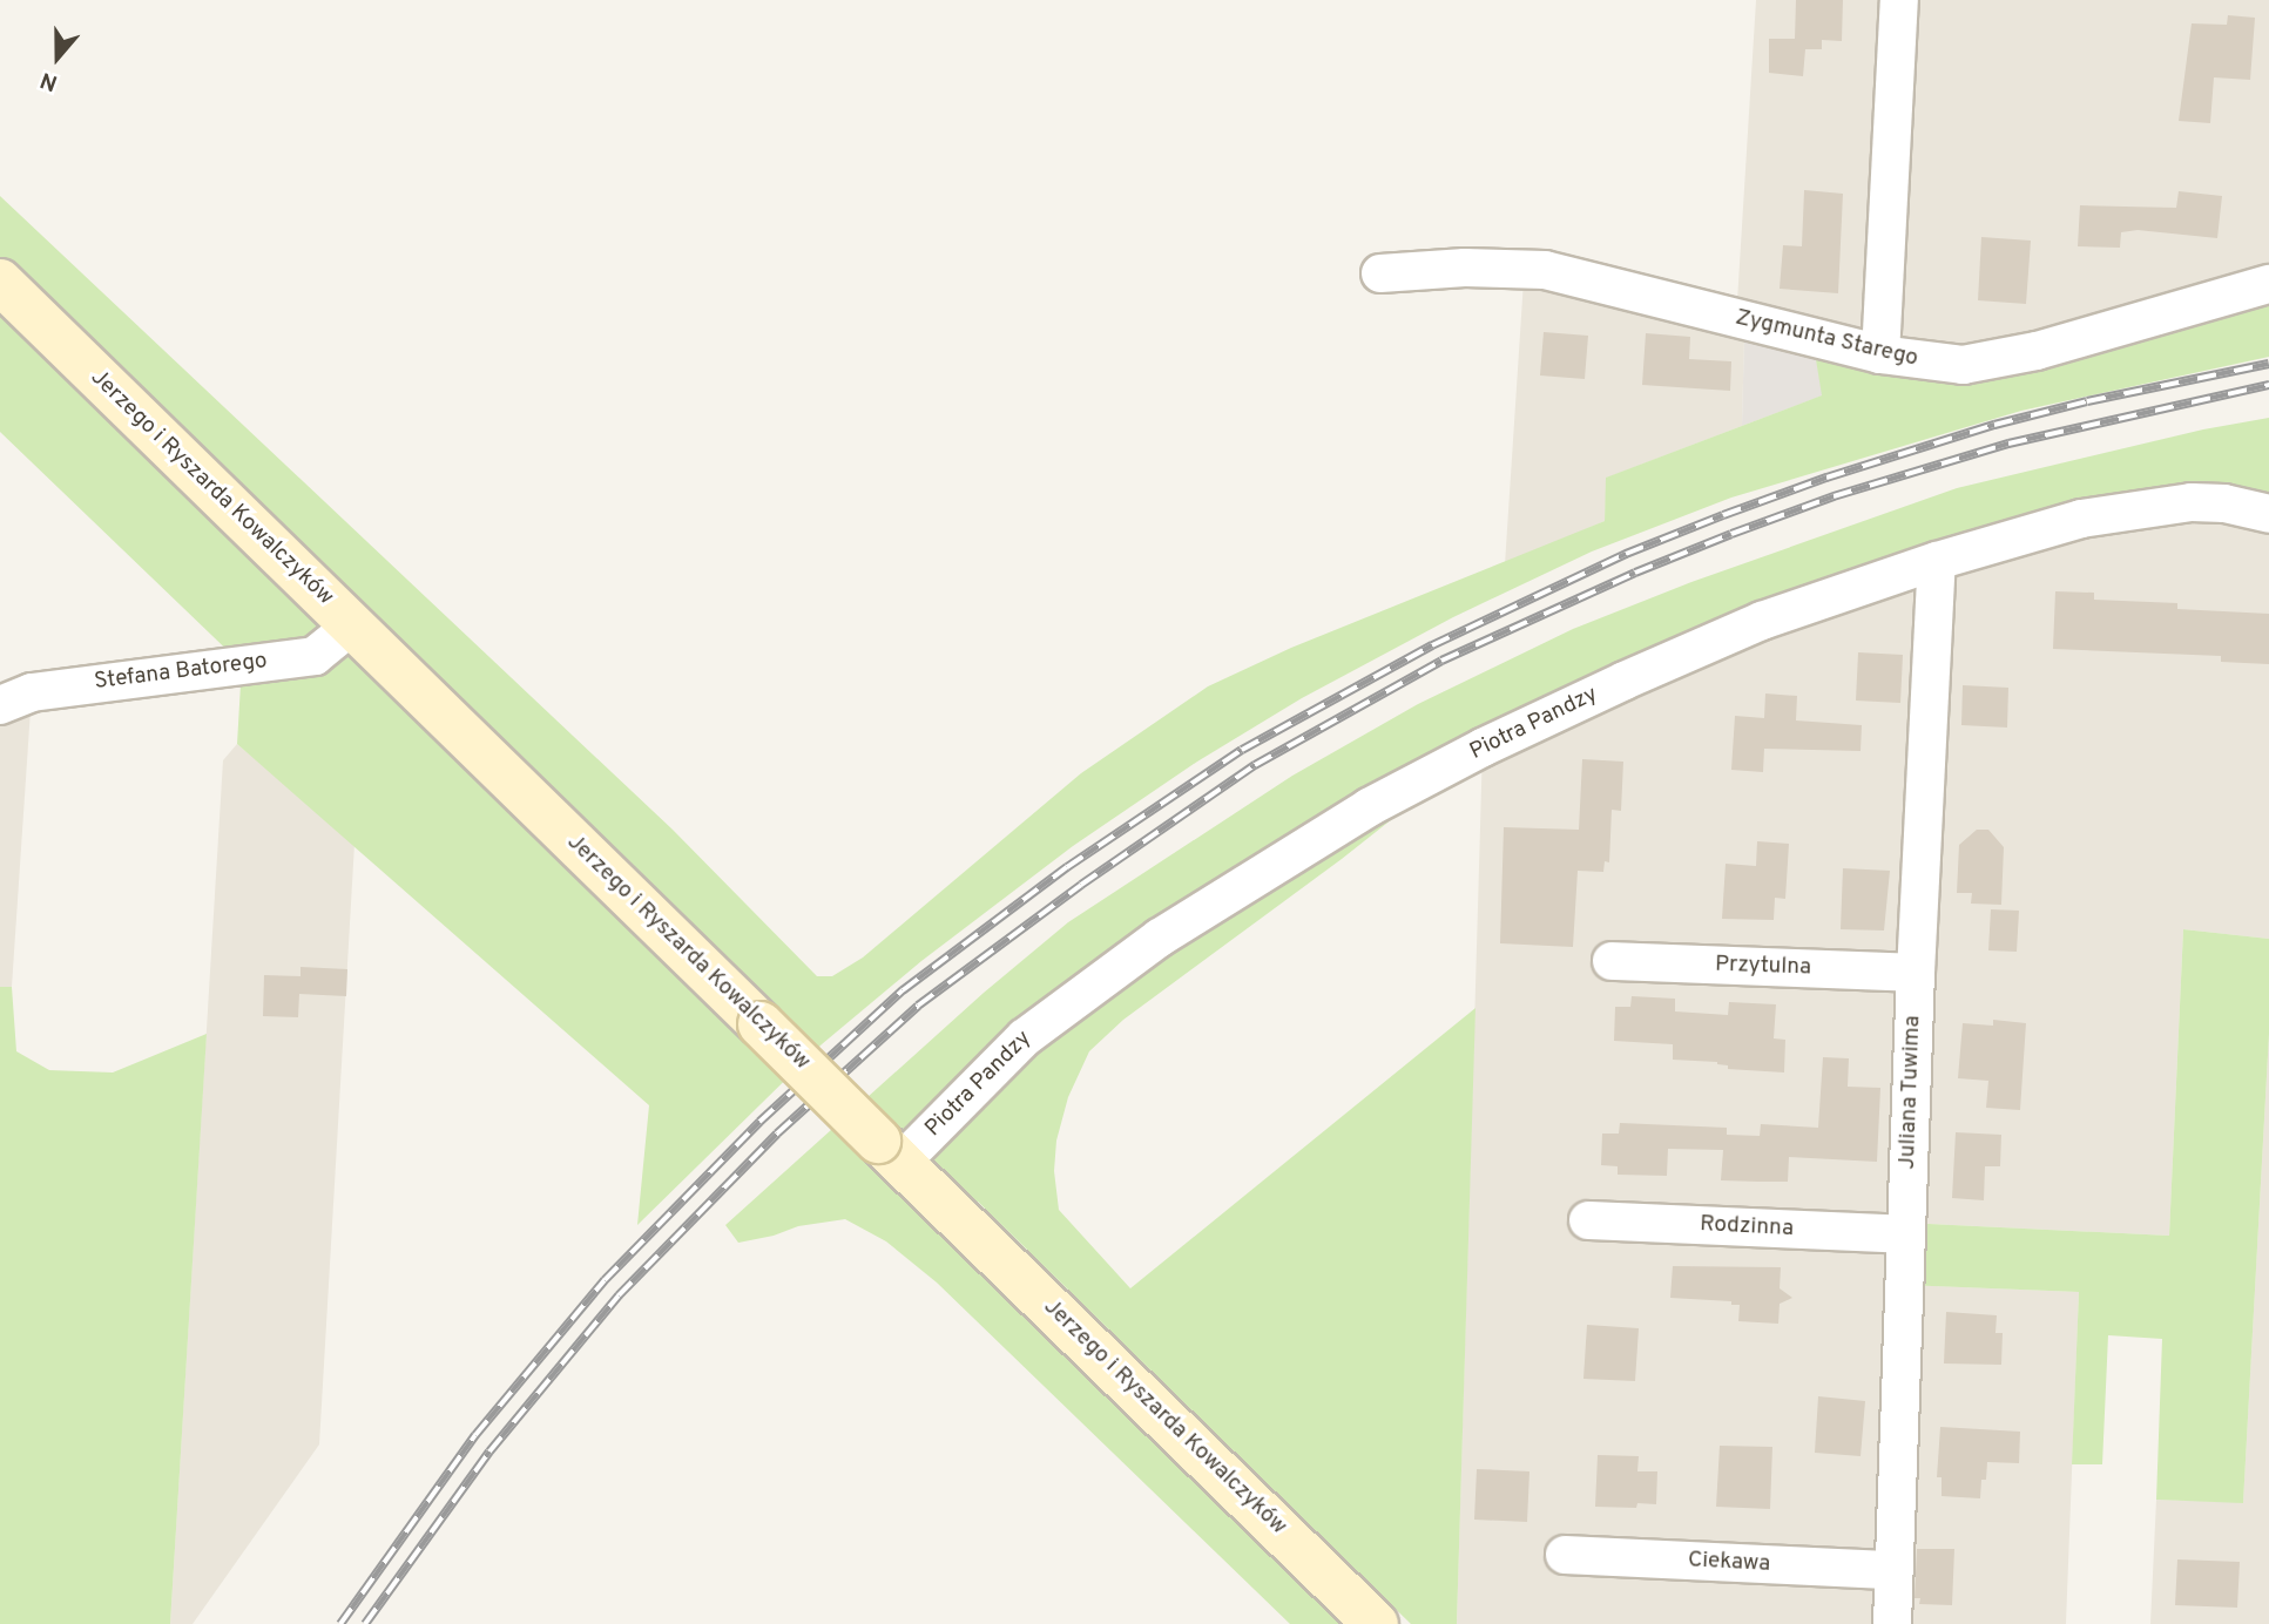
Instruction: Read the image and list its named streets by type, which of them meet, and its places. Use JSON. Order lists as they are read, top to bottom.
{
  "streets": {
    "main road": ["Jerzego i Ryszarda Kowalczyków"],
    "street": [
      "Zygmunta Starego",
      "Stefana Batorego",
      "Piotra Pandzy",
      "Przytulna",
      "Juliana Tuwima",
      "Rodzinna",
      "Ciekawa"
    ]
  },
  "crossings": [
    ["Jerzego i Ryszarda Kowalczyków", "Stefana Batorego"],
    ["Jerzego i Ryszarda Kowalczyków", "Piotra Pandzy"],
    ["Piotra Pandzy", "Juliana Tuwima"],
    ["Przytulna", "Juliana Tuwima"],
    ["Juliana Tuwima", "Rodzinna"],
    ["Juliana Tuwima", "Ciekawa"]
  ],
  "north": "bottom"
}
